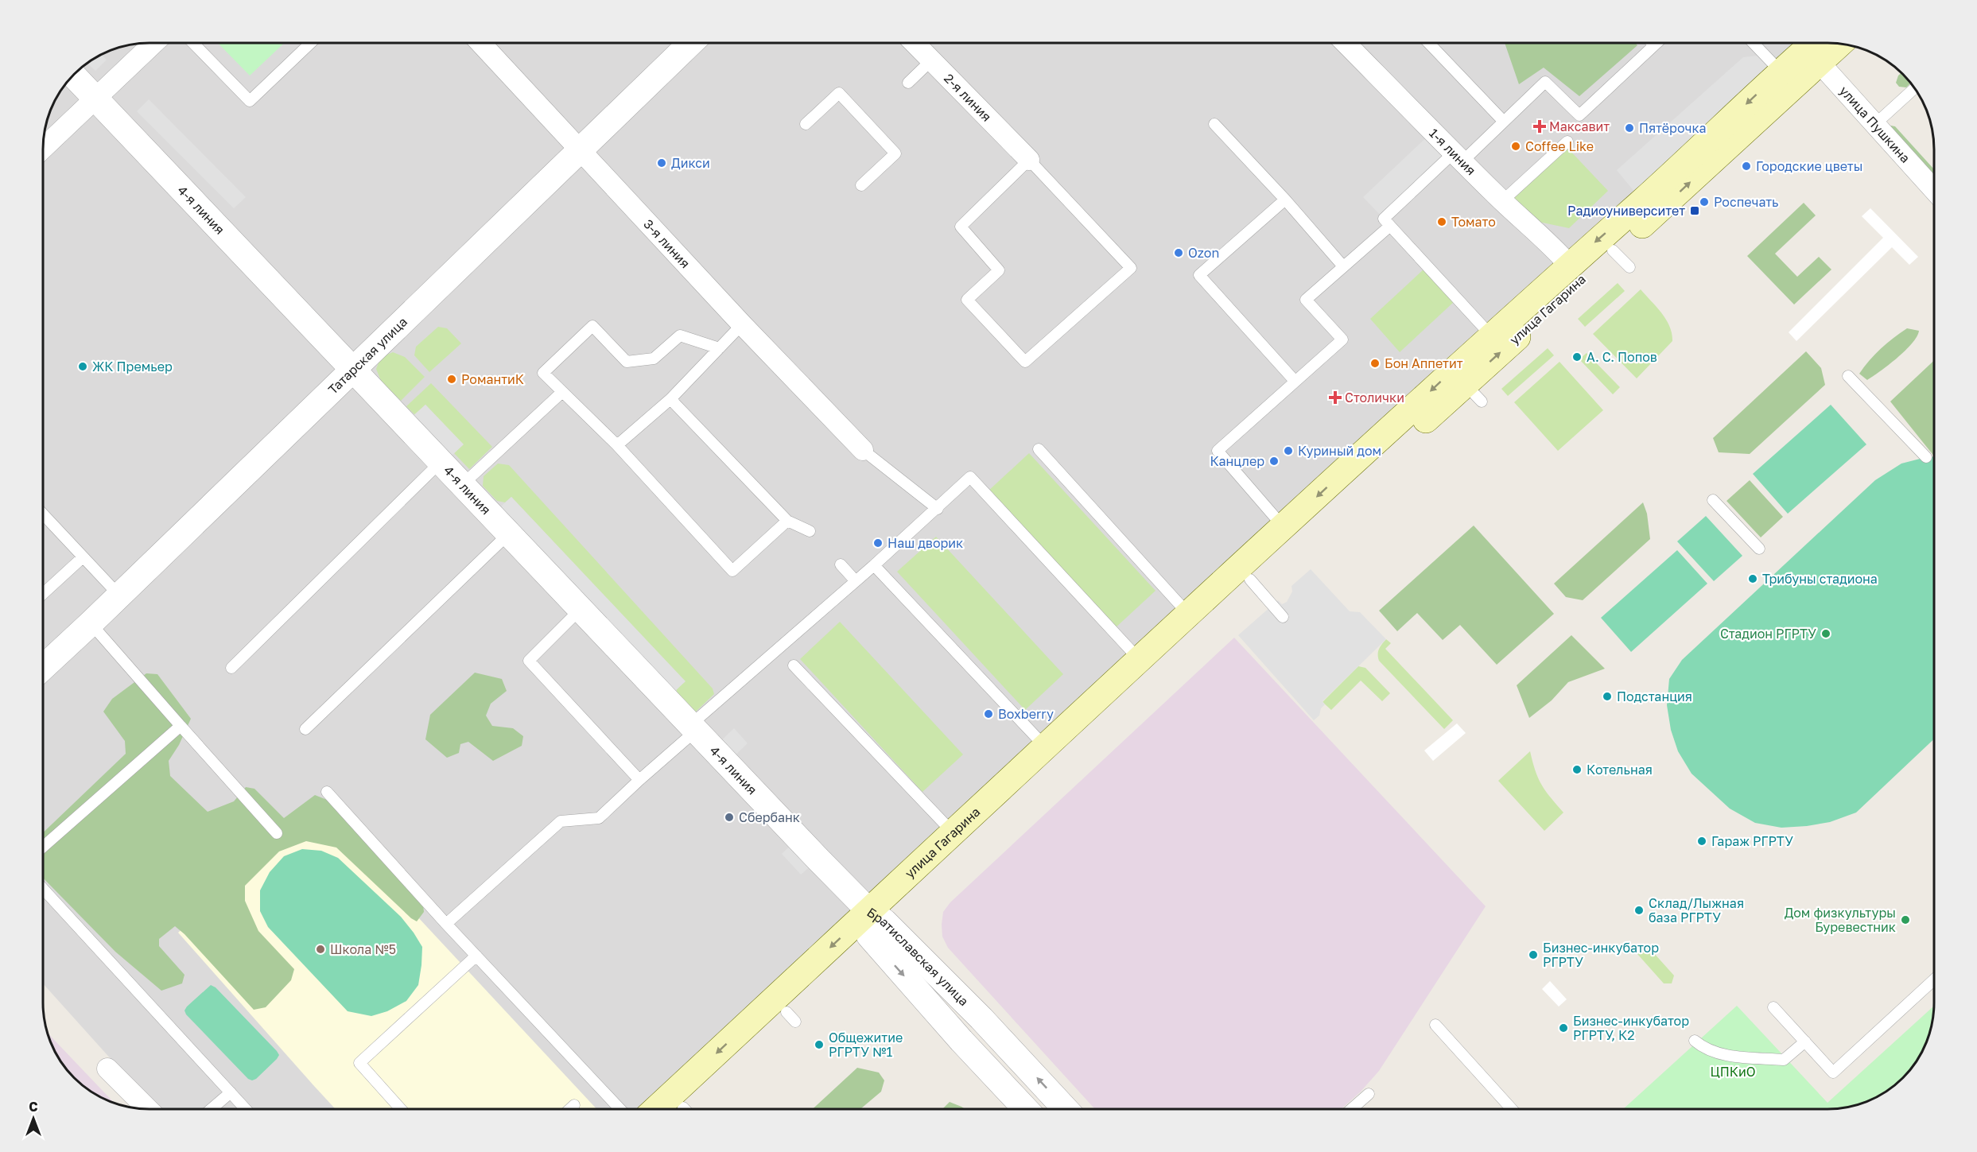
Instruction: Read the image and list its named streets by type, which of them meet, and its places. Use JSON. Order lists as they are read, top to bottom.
{
  "streets": {
    "main road": ["улица Гагарина"],
    "street": [
      "2-я линия",
      "улица Пушкина",
      "1-я линия",
      "4-я линия",
      "3-я линия",
      "Татарская улица",
      "Братиславская улица"
    ]
  },
  "crossings": [
    ["улица Пушкина", "улица Гагарина"],
    ["1-я линия", "улица Гагарина"],
    ["4-я линия", "улица Гагарина"],
    ["4-я линия", "Татарская улица"],
    ["4-я линия", "Братиславская улица"],
    ["3-я линия", "Татарская улица"],
    ["улица Гагарина", "Братиславская улица"]
  ],
  "parks": ["ЦПКиО"],
  "places": {
    "health": ["Максавит", "Столички"],
    "other": [
      "Пятёрочка",
      "Coffee Like",
      "Дикси",
      "Городские цветы",
      "Роспечать",
      "Томато",
      "Ozon",
      "А. С. Попов",
      "Бон Аппетит",
      "ЖК Премьер",
      "РомантиК",
      "Куриный дом",
      "Канцлер",
      "Наш дворик",
      "Трибуны стадиона",
      "Стадион РГРТУ",
      "Подстанция",
      "Boxberry",
      "Котельная",
      "Сбербанк",
      "Гараж РГРТУ",
      "Склад/Лыжная база РГРТУ",
      "Дом физкультуры Буревестник",
      "Школа №5",
      "Бизнес-инкубатор РГРТУ",
      "Бизнес-инкубатор РГРТУ, К2",
      "Общежитие РГРТУ №1"
    ],
    "transit": ["Радиоуниверситет"]
  },
  "north": "top"
}
